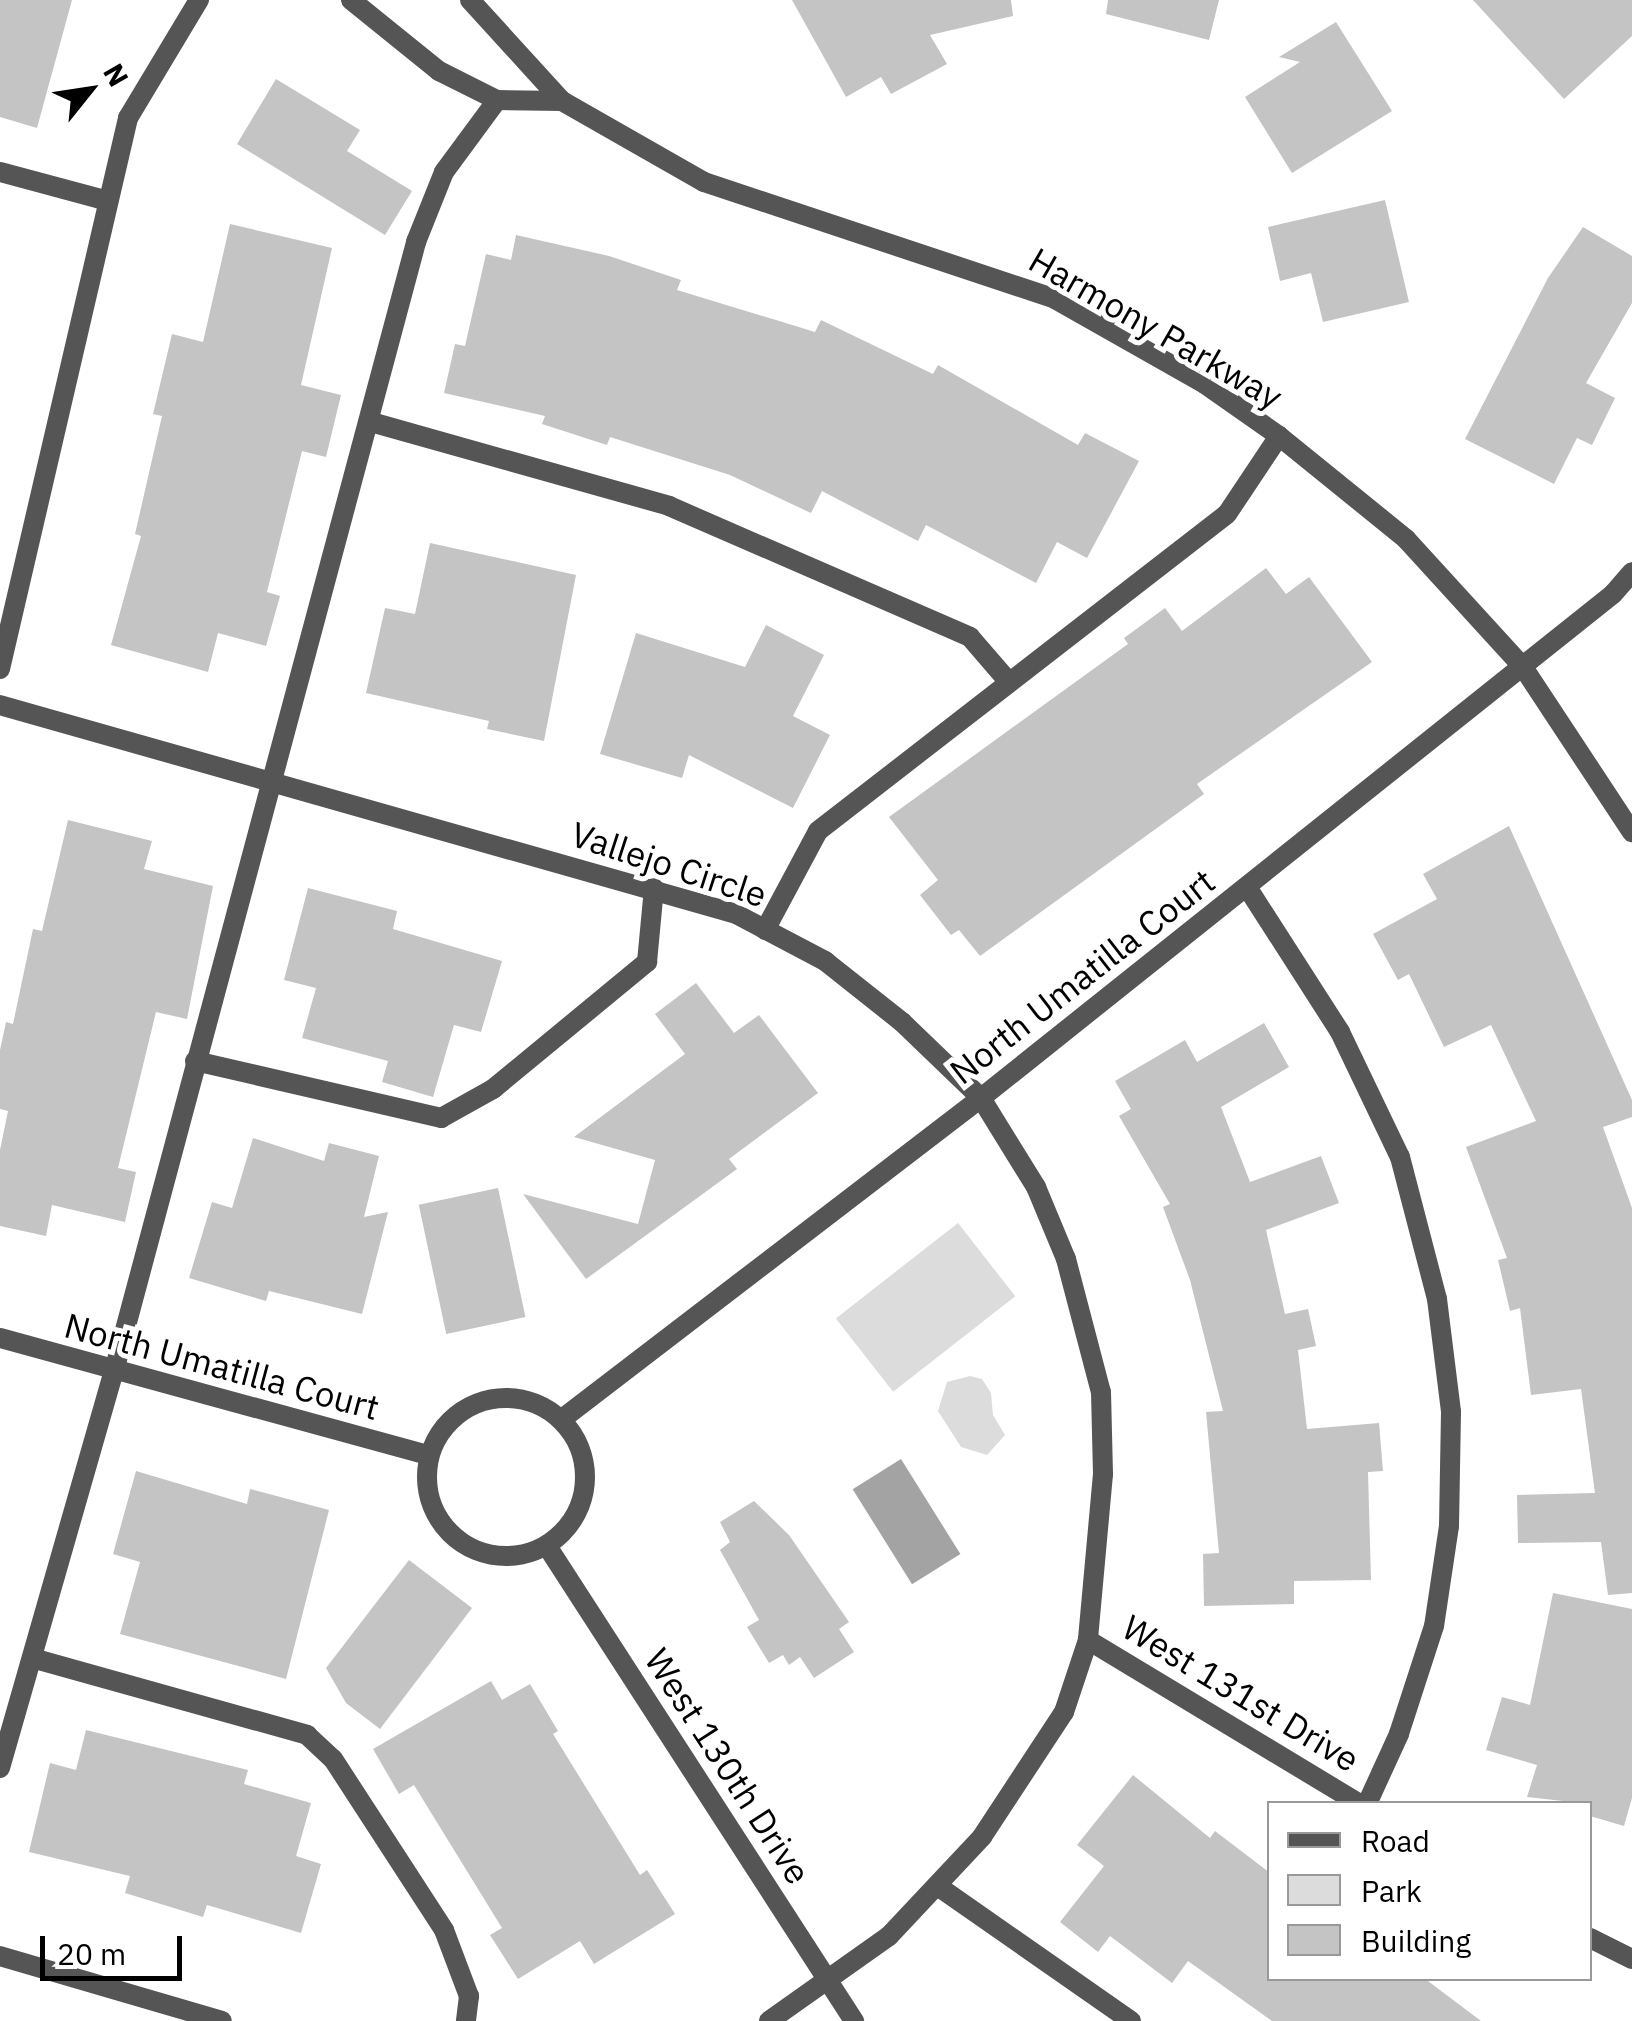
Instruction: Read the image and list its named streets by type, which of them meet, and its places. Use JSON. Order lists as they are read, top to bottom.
{
  "streets": {
    "street": [
      "Harmony Parkway",
      "Vallejo Circle",
      "North Umatilla Court",
      "West 131st Drive",
      "West 130th Drive"
    ]
  },
  "crossings": [
    ["Harmony Parkway", "North Umatilla Court"],
    ["Vallejo Circle", "North Umatilla Court"],
    ["Vallejo Circle", "West 131st Drive"],
    ["Vallejo Circle", "West 130th Drive"],
    ["North Umatilla Court", "West 130th Drive"]
  ],
  "legend": ["Road", "Park", "Building"],
  "scale_bar": "20 m",
  "north": "top right"
}
